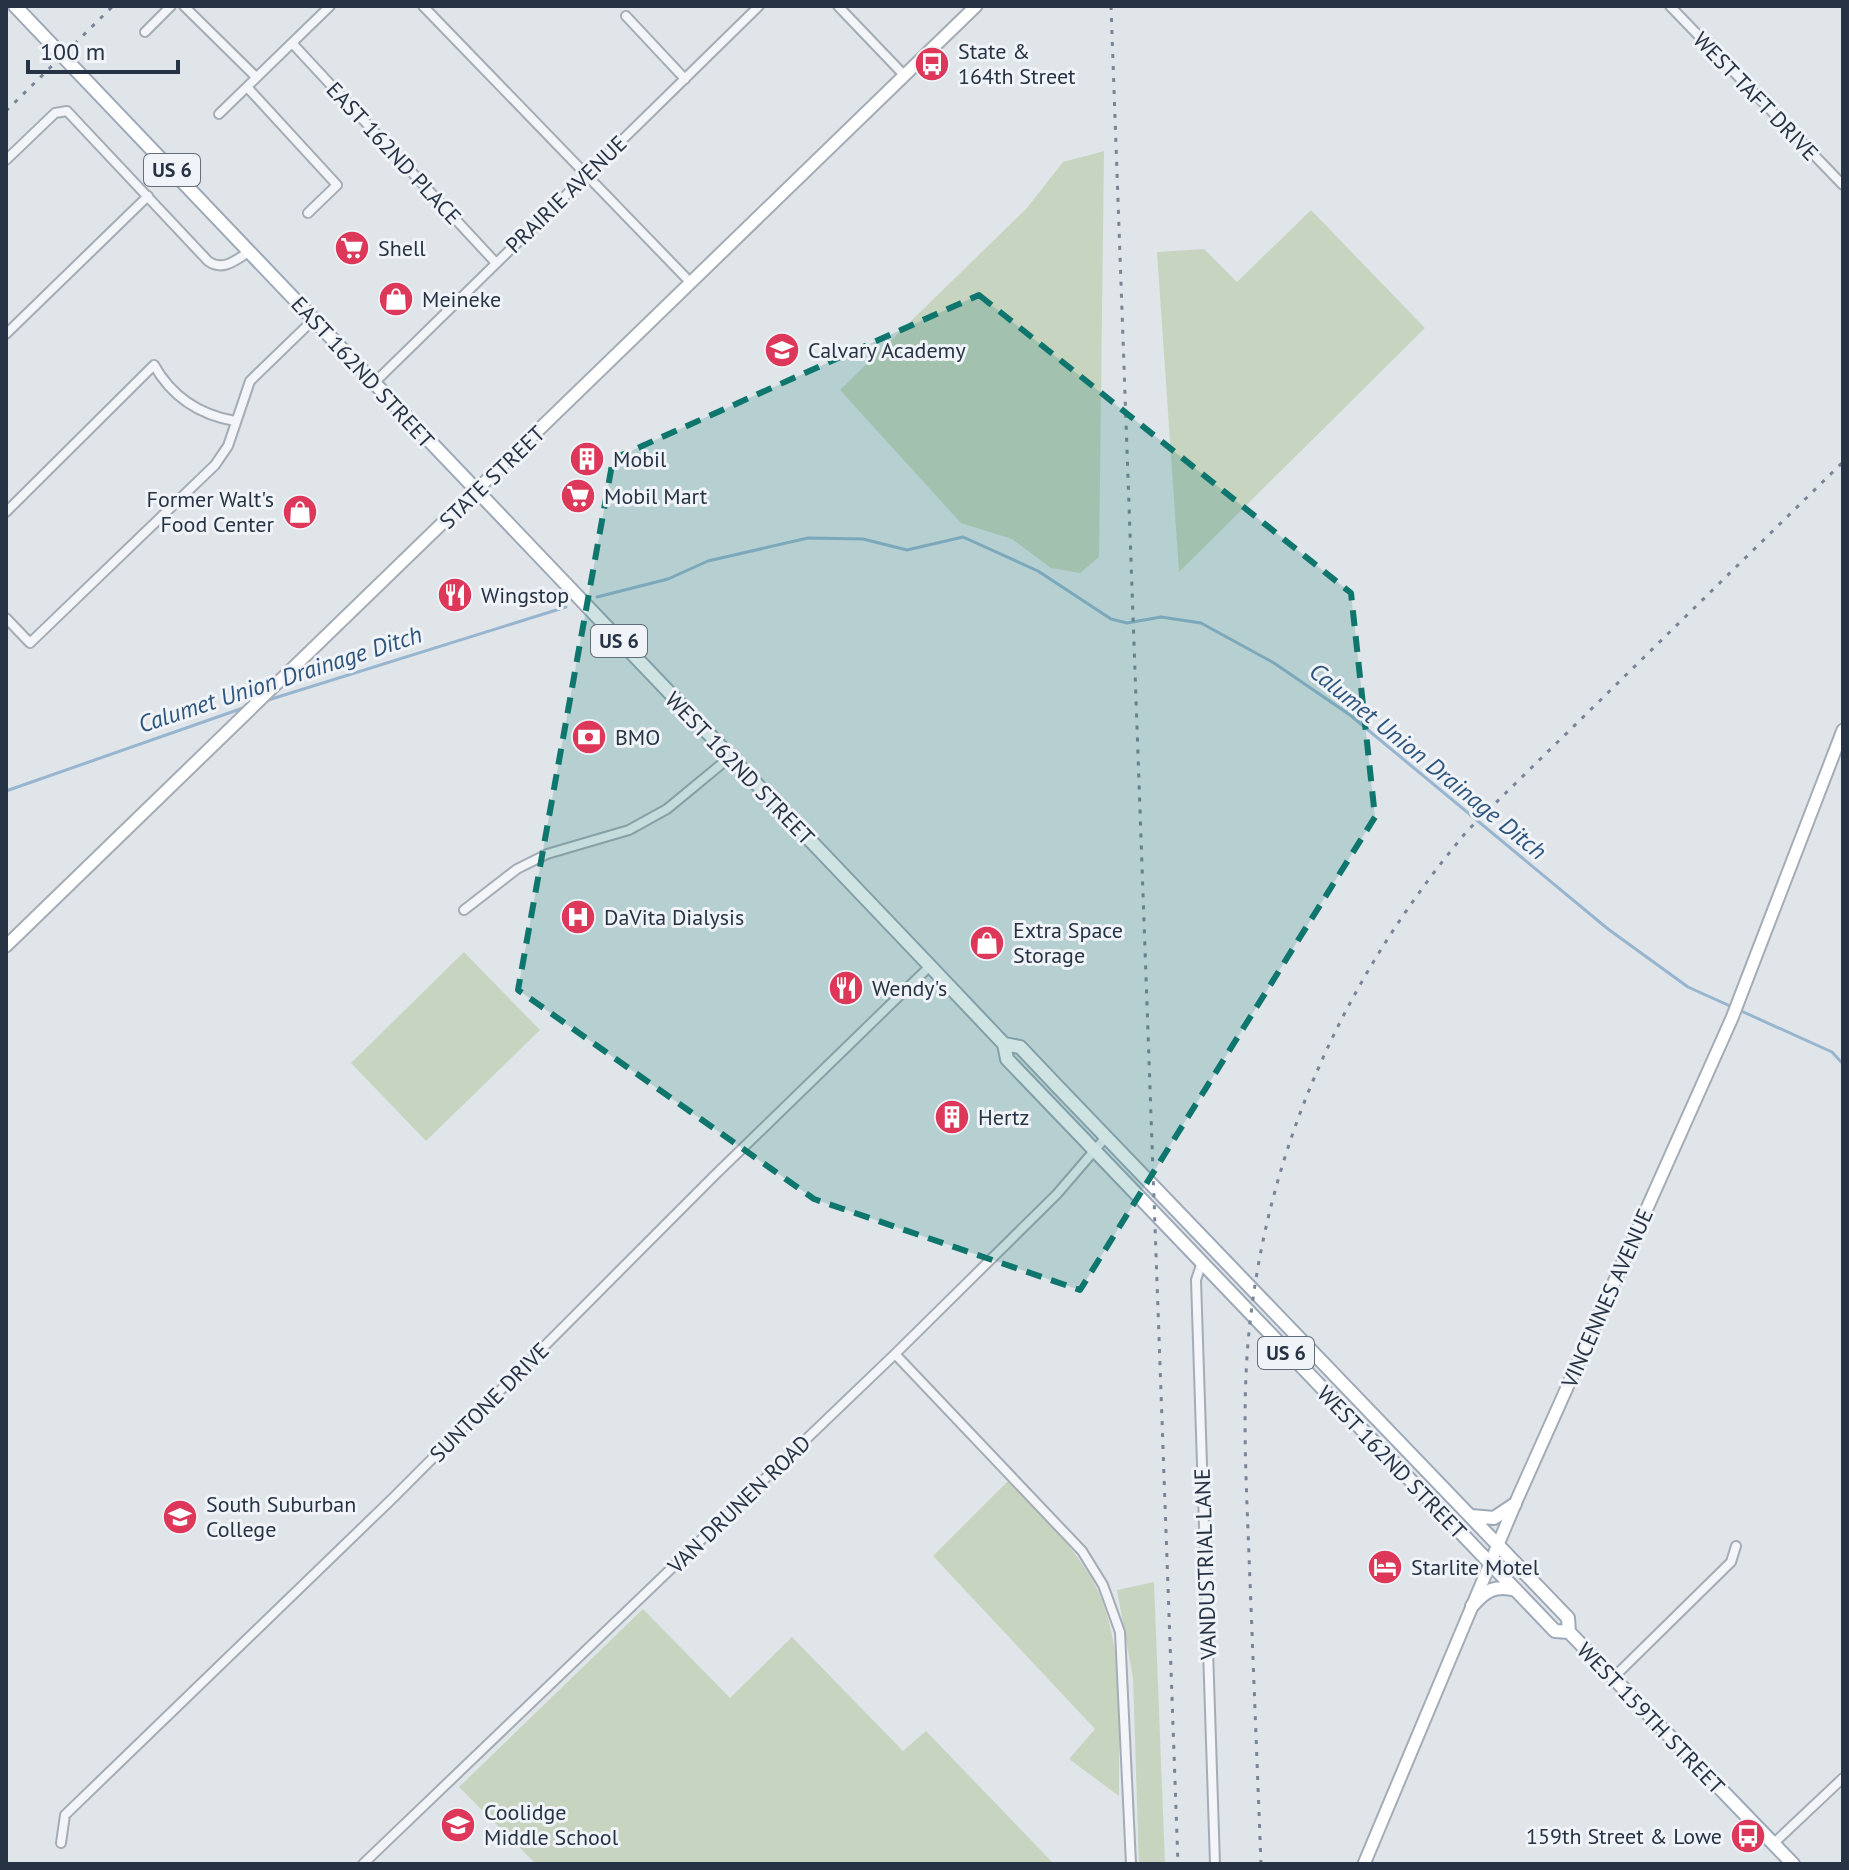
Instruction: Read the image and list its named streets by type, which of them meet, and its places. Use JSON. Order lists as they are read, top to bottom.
{
  "streets": {
    "main road": [
      "US 6",
      "EAST 162ND STREET",
      "WEST 162ND STREET",
      "WEST 159TH STREET"
    ],
    "street": [
      "WEST TAFT DRIVE",
      "EAST 162ND PLACE",
      "PRAIRIE AVENUE",
      "STATE STREET",
      "VINCENNES AVENUE",
      "SUNTONE DRIVE",
      "VAN DRUNEN ROAD",
      "VANDUSTRIAL LANE"
    ]
  },
  "crossings": [
    ["EAST 162ND PLACE", "PRAIRIE AVENUE"],
    ["US 6", "WEST 159TH STREET"],
    ["PRAIRIE AVENUE", "EAST 162ND STREET"],
    ["EAST 162ND STREET", "STATE STREET"],
    ["EAST 162ND STREET", "WEST 162ND STREET"],
    ["STATE STREET", "WEST 162ND STREET"],
    ["WEST 162ND STREET", "VINCENNES AVENUE"],
    ["WEST 162ND STREET", "SUNTONE DRIVE"],
    ["WEST 162ND STREET", "VAN DRUNEN ROAD"],
    ["WEST 162ND STREET", "VANDUSTRIAL LANE"],
    ["WEST 162ND STREET", "WEST 159TH STREET"],
    ["VINCENNES AVENUE", "WEST 159TH STREET"]
  ],
  "water": ["Calumet Union Drainage Ditch"],
  "places": {
    "bus stop": ["State & 164th Street", "159th Street & Lowe"],
    "supermarket": ["Shell", "Mobil Mart"],
    "shop": ["Meineke", "Former Walt's Food Center", "Extra Space Storage"],
    "school or university": ["Calvary Academy", "South Suburban College", "Coolidge Middle School"],
    "building": ["Mobil", "Hertz"],
    "restaurant": ["Wingstop", "Wendy's"],
    "bank": ["BMO"],
    "hospital": ["DaVita Dialysis"],
    "hotel": ["Starlite Motel"]
  },
  "scale_bar": "100 m"
}
